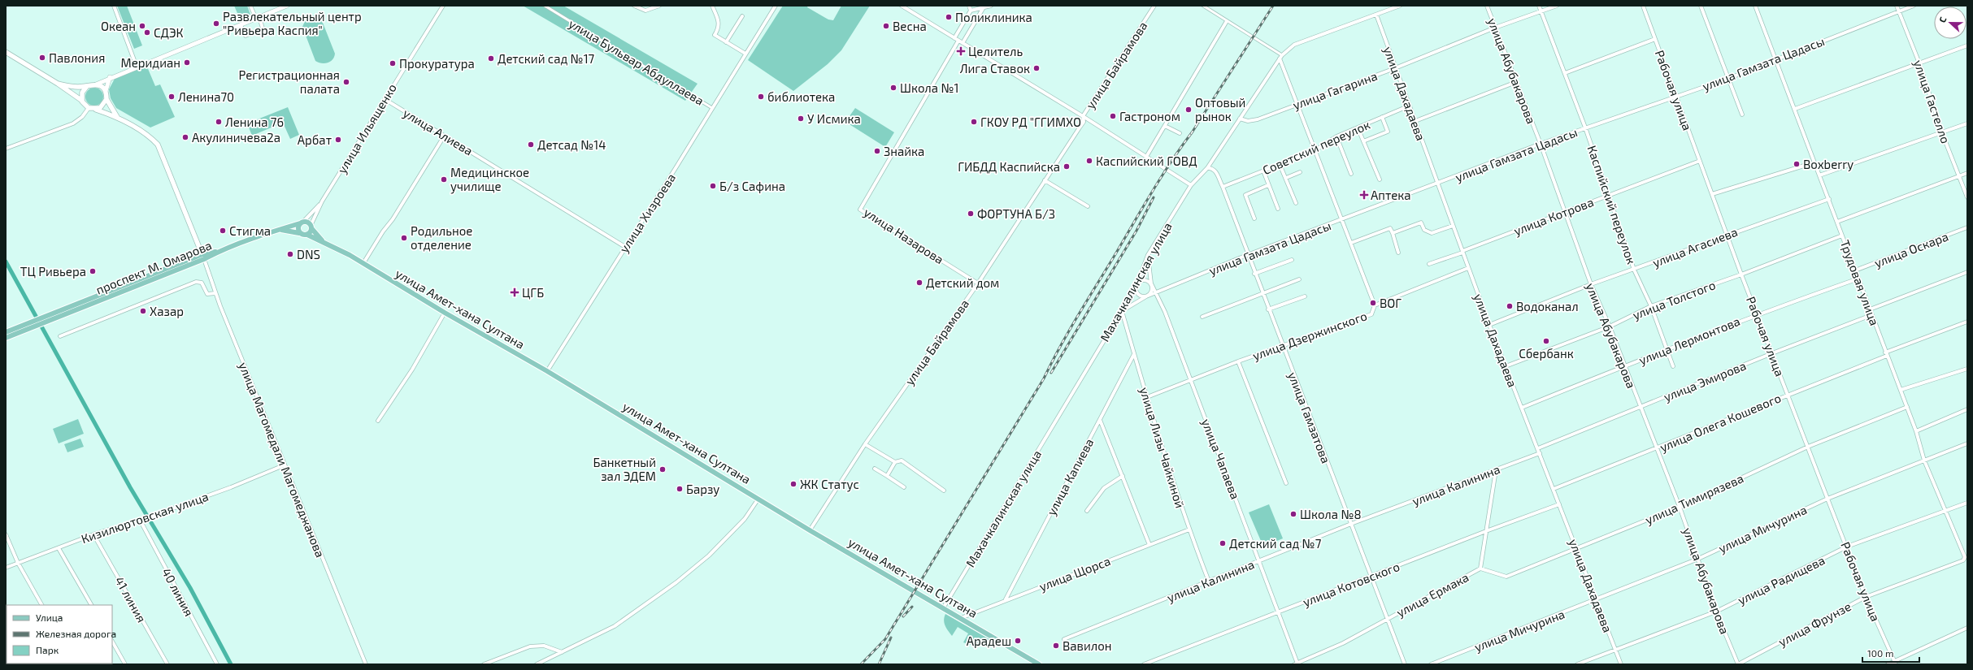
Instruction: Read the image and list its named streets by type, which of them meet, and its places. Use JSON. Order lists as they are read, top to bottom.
{
  "streets": {
    "main road": ["проспект М. Омарова", "улица Амет-хана Султана", "улица Магомедали Магомеджановa"],
    "street": [
      "улица Бульвар Абдуллаева",
      "улица Гамзата Цадасы",
      "улица Байрамова",
      "улица Абубакарова",
      "улица Гагарина",
      "Рабочая улица",
      "улица Дахадаева",
      "улица Гастелло",
      "улица Ильященко",
      "улица Алиева",
      "Советский переулок",
      "Каспийский переулок",
      "улица Хизроева",
      "улица Котрова",
      "улица Назарова",
      "улица Агасиева",
      "улица Оскара",
      "Махачкалинская улица",
      "Трудовая улица",
      "улица Толстого",
      "улица Дзержинского",
      "улица Лермонтова",
      "улица Эмирова",
      "улица Гамзатова",
      "улица Олега Кошевого",
      "улица Лизы Чайкиной",
      "улица Чапаева",
      "улица Капиева",
      "улица Калинина",
      "улица Тимирязева",
      "Кизилюртовская улица",
      "улица Мичурина",
      "улица Щорса",
      "улица Радищева",
      "улица Котовского",
      "40 линия",
      "улица Ермака",
      "41 линия",
      "улица Фрунзе"
    ]
  },
  "crossings": [
    ["улица Бульвар Абдуллаева", "улица Хизроева"],
    ["улица Гамзата Цадасы", "улица Абубакарова"],
    ["улица Гамзата Цадасы", "Рабочая улица"],
    ["улица Гамзата Цадасы", "улица Дахадаева"],
    ["улица Гамзата Цадасы", "улица Гастелло"],
    ["улица Гамзата Цадасы", "Каспийский переулок"],
    ["улица Гамзата Цадасы", "Махачкалинская улица"],
    ["улица Гамзата Цадасы", "Трудовая улица"],
    ["улица Гамзата Цадасы", "улица Гамзатова"],
    ["улица Гамзата Цадасы", "улица Лизы Чайкиной"],
    ["улица Гамзата Цадасы", "улица Чапаева"],
    ["улица Байрамова", "улица Назарова"],
    ["улица Байрамова", "улица Амет-хана Султана"],
    ["улица Абубакарова", "улица Гагарина"],
    ["улица Абубакарова", "улица Котрова"],
    ["улица Абубакарова", "улица Агасиева"],
    ["улица Абубакарова", "улица Толстого"],
    ["улица Абубакарова", "улица Лермонтова"],
    ["улица Абубакарова", "улица Эмирова"],
    ["улица Абубакарова", "улица Олега Кошевого"],
    ["улица Абубакарова", "улица Тимирязева"],
    ["улица Абубакарова", "улица Мичурина"],
    ["улица Абубакарова", "улица Радищева"],
    ["улица Абубакарова", "улица Фрунзе"],
    ["улица Гагарина", "улица Дахадаева"],
    ["улица Гагарина", "Каспийский переулок"],
    ["улица Гагарина", "Махачкалинская улица"],
    ["Рабочая улица", "улица Котрова"],
    ["Рабочая улица", "улица Агасиева"],
    ["Рабочая улица", "улица Толстого"],
    ["Рабочая улица", "улица Лермонтова"],
    ["Рабочая улица", "улица Эмирова"],
    ["Рабочая улица", "улица Олега Кошевого"],
    ["Рабочая улица", "улица Тимирязева"],
    ["Рабочая улица", "улица Мичурина"],
    ["Рабочая улица", "улица Радищева"],
    ["Рабочая улица", "улица Фрунзе"],
    ["улица Дахадаева", "Советский переулок"],
    ["улица Дахадаева", "улица Котрова"],
    ["улица Дахадаева", "улица Агасиева"],
    ["улица Дахадаева", "Махачкалинская улица"],
    ["улица Дахадаева", "улица Толстого"],
    ["улица Дахадаева", "улица Дзержинского"],
    ["улица Дахадаева", "улица Лермонтова"],
    ["улица Дахадаева", "улица Эмирова"],
    ["улица Дахадаева", "улица Олега Кошевого"],
    ["улица Дахадаева", "улица Калинина"],
    ["улица Дахадаева", "улица Тимирязева"],
    ["улица Дахадаева", "улица Мичурина"],
    ["улица Дахадаева", "улица Радищева"],
    ["улица Дахадаева", "улица Котовского"],
    ["улица Ильященко", "улица Алиева"],
    ["улица Алиева", "улица Хизроева"],
    ["Советский переулок", "улица Гамзатова"],
    ["Каспийский переулок", "улица Котрова"],
    ["Каспийский переулок", "улица Агасиева"],
    ["Каспийский переулок", "улица Толстого"],
    ["Каспийский переулок", "улица Лермонтова"],
    ["улица Хизроева", "улица Амет-хана Султана"],
    ["улица Агасиева", "Трудовая улица"],
    ["улица Оскара", "Трудовая улица"],
    ["проспект М. Омарова", "улица Магомедали Магомеджановa"],
    ["Махачкалинская улица", "улица Амет-хана Султана"],
    ["Махачкалинская улица", "улица Гамзатова"],
    ["Махачкалинская улица", "улица Лизы Чайкиной"],
    ["Махачкалинская улица", "улица Чапаева"],
    ["Трудовая улица", "улица Толстого"],
    ["Трудовая улица", "улица Лермонтова"],
    ["Трудовая улица", "улица Эмирова"],
    ["Трудовая улица", "улица Олега Кошевого"],
    ["Трудовая улица", "улица Тимирязева"],
    ["Трудовая улица", "улица Мичурина"],
    ["Трудовая улица", "улица Радищева"],
    ["Трудовая улица", "улица Фрунзе"],
    ["улица Амет-хана Султана", "улица Щорса"],
    ["улица Дзержинского", "улица Гамзатова"],
    ["улица Дзержинского", "улица Лизы Чайкиной"],
    ["улица Дзержинского", "улица Чапаева"],
    ["улица Гамзатова", "улица Калинина"],
    ["улица Гамзатова", "улица Котовского"],
    ["улица Гамзатова", "улица Ермака"],
    ["улица Лизы Чайкиной", "улица Капиева"],
    ["улица Лизы Чайкиной", "улица Калинина"],
    ["улица Лизы Чайкиной", "улица Щорса"],
    ["улица Чапаева", "улица Калинина"],
    ["улица Чапаева", "улица Котовского"],
    ["улица Чапаева", "улица Ермака"],
    ["улица Магомедали Магомеджановa", "Кизилюртовская улица"],
    ["улица Капиева", "улица Щорса"],
    ["улица Калинина", "улица Ермака"],
    ["улица Тимирязева", "улица Ермака"],
    ["Кизилюртовская улица", "40 линия"],
    ["Кизилюртовская улица", "41 линия"],
    ["улица Котовского", "улица Ермака"]
  ],
  "places": {
    "other": [
      "Поликлиника",
      "Развлекательный центр \"Ривьера Каспия\"",
      "Океан",
      "Весна",
      "СДЭК",
      "Павлония",
      "Детский сад №17",
      "Меридиан",
      "Прокуратура",
      "Лига Ставок",
      "Регистрационная палата",
      "Школа №1",
      "Ленина70",
      "библиотека",
      "Оптовый рынок",
      "Гастроном",
      "У Исмика",
      "Ленина 76",
      "ГКОУ РД \"ГГИМХО",
      "Акулиничева2а",
      "Арбат",
      "Детсад №14",
      "Знайка",
      "Каспийский ГОВД",
      "Boxberry",
      "ГИБДД Каспийска",
      "Медицинское училище",
      "Б/з Сафина",
      "ФОРТУНА Б/З",
      "Стигма",
      "Родильное отделение",
      "DNS",
      "ТЦ Ривьера",
      "Детский дом",
      "ВОГ",
      "Водоканал",
      "Хазар",
      "Сбербанк",
      "Банкетный зал ЭДЕМ",
      "ЖК Статус",
      "Барзу",
      "Школа №8",
      "Детский сад №7",
      "Арадеш",
      "Вавилон"
    ],
    "health": ["Целитель", "Аптека", "ЦГБ"]
  },
  "legend": ["Улица", "Железная дорога", "Парк"],
  "scale_bar": "100 m",
  "north": "left"
}
